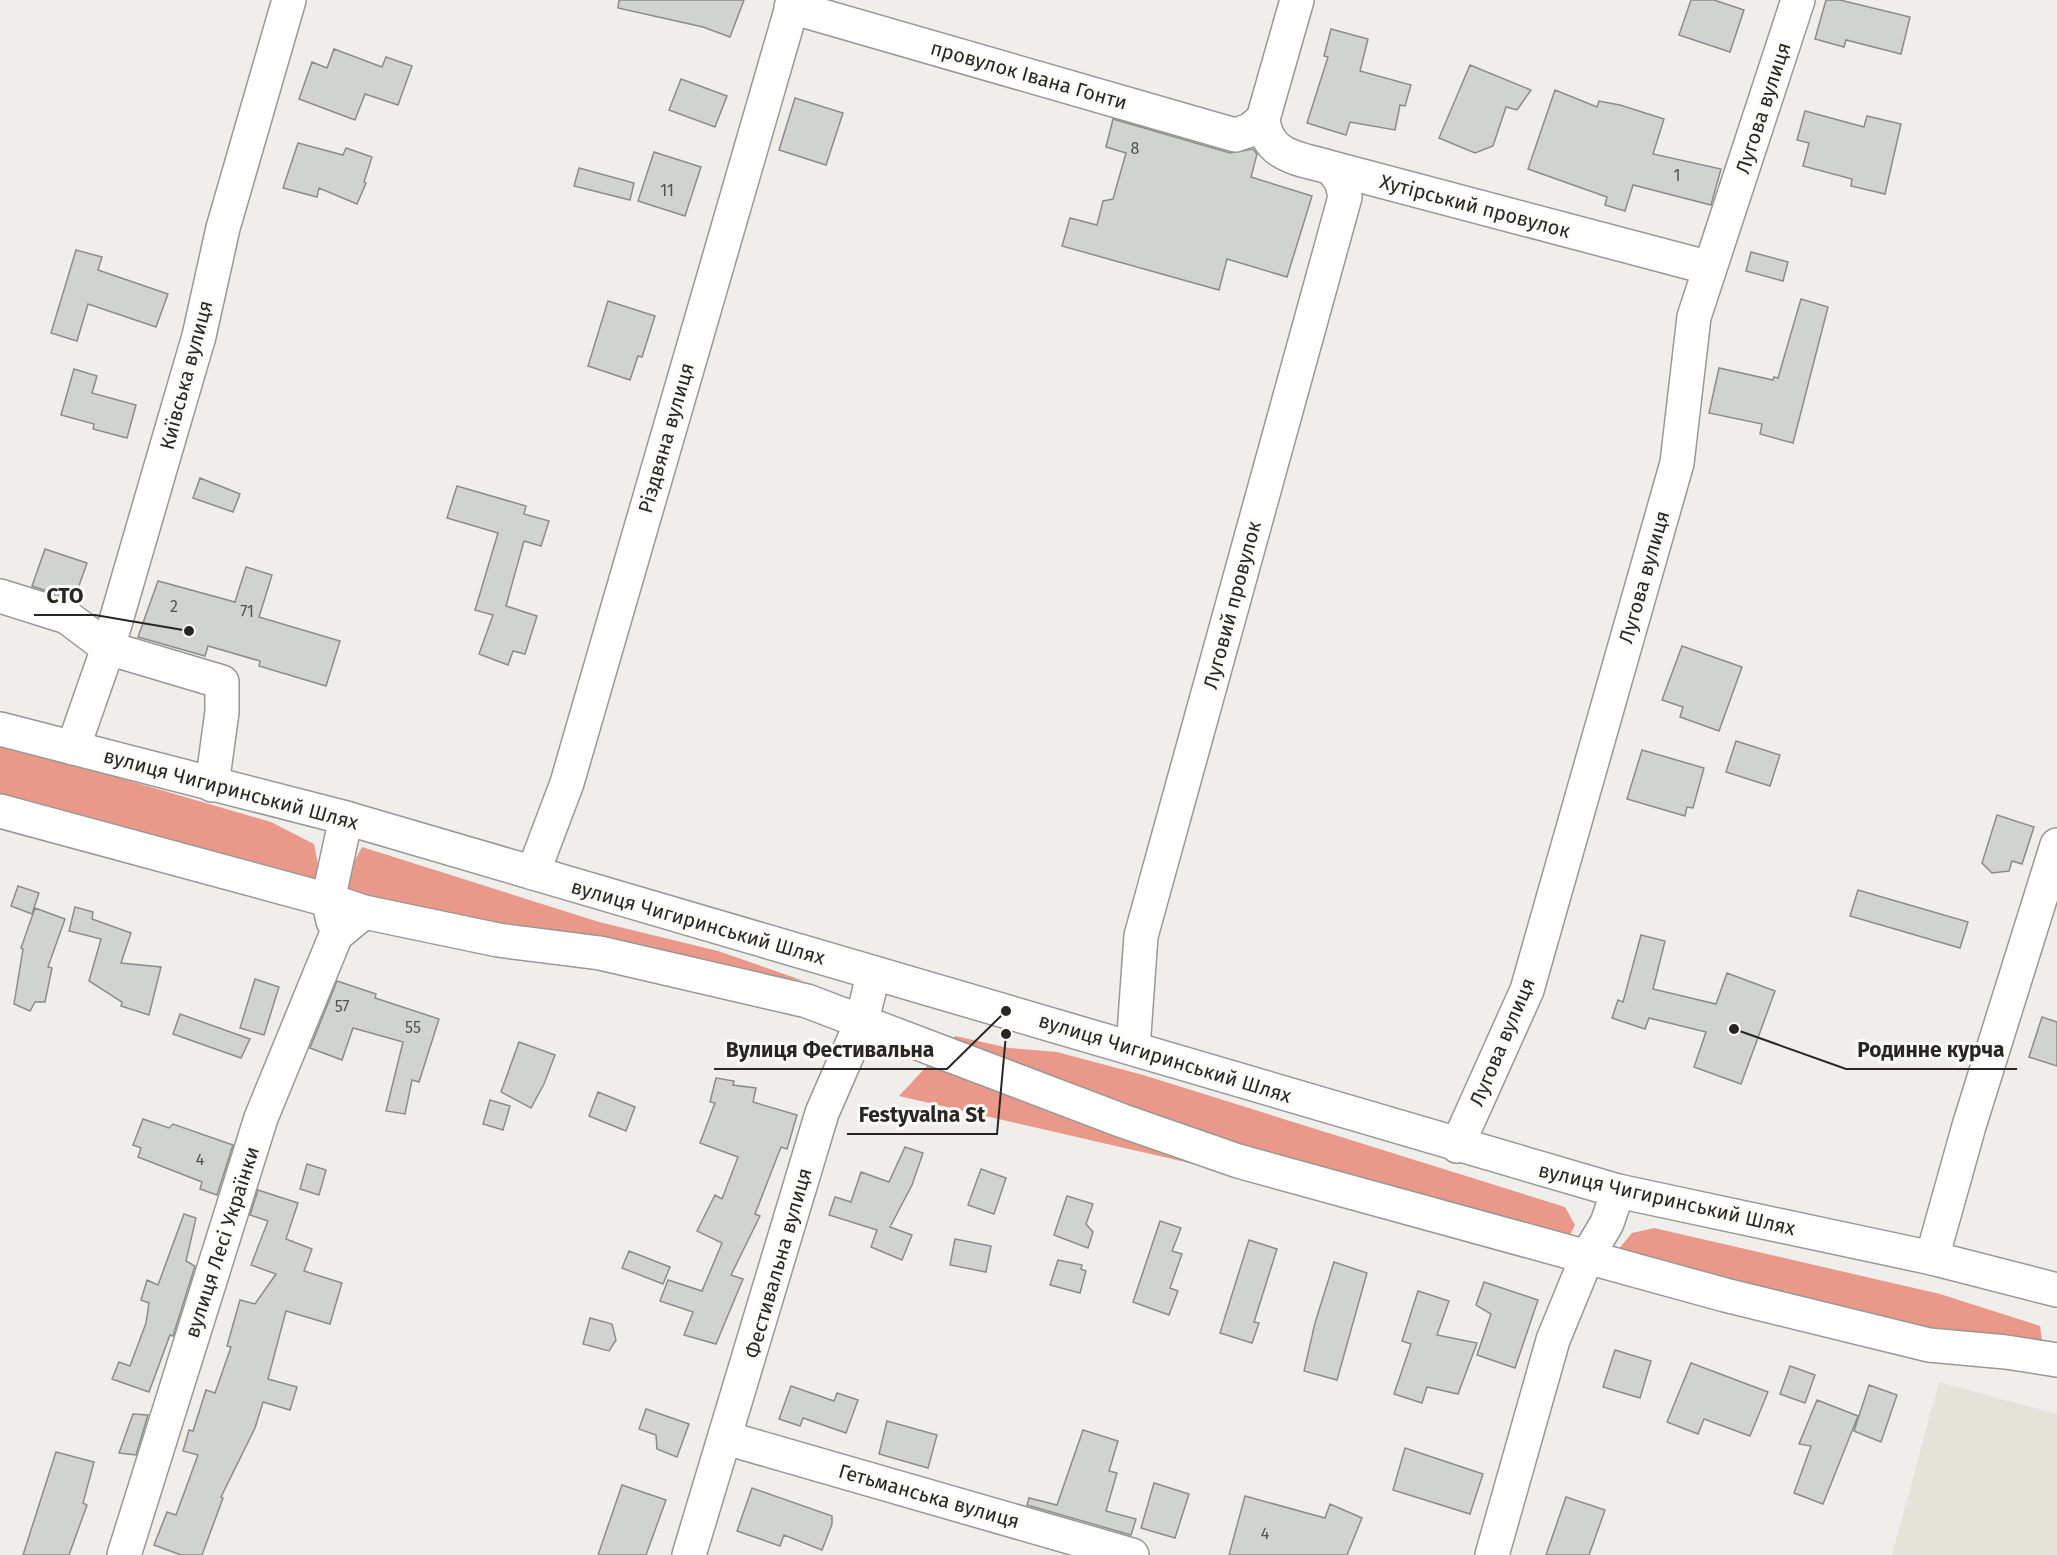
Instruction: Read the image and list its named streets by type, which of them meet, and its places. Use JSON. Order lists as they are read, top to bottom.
{
  "streets": {
    "street": [
      "провулок Івана Гонти",
      "Лугова вулиця",
      "Хутірський провулок",
      "Київська вулиця",
      "Різдвяна вулиця",
      "Луговий провулок",
      "вулиця Чигиринський Шлях",
      "вулиця Лесі Українки",
      "Фестивальна вулиця",
      "Гетьманська вулиця"
    ]
  },
  "crossings": [
    ["провулок Івана Гонти", "Хутірський провулок"],
    ["провулок Івана Гонти", "Різдвяна вулиця"],
    ["Лугова вулиця", "Хутірський провулок"],
    ["Лугова вулиця", "вулиця Чигиринський Шлях"],
    ["Хутірський провулок", "Луговий провулок"],
    ["Київська вулиця", "вулиця Чигиринський Шлях"],
    ["Різдвяна вулиця", "вулиця Чигиринський Шлях"],
    ["Луговий провулок", "вулиця Чигиринський Шлях"],
    ["вулиця Чигиринський Шлях", "Фестивальна вулиця"],
    ["Фестивальна вулиця", "Гетьманська вулиця"]
  ],
  "places": [
    "СТО",
    "Вулиця Фестивальна",
    "Родинне курча",
    "Festyvalna St"
  ],
  "house_numbers": [
    "8",
    "1",
    "11",
    "2",
    "71",
    "57",
    "55",
    "4",
    "4"
  ]
}
